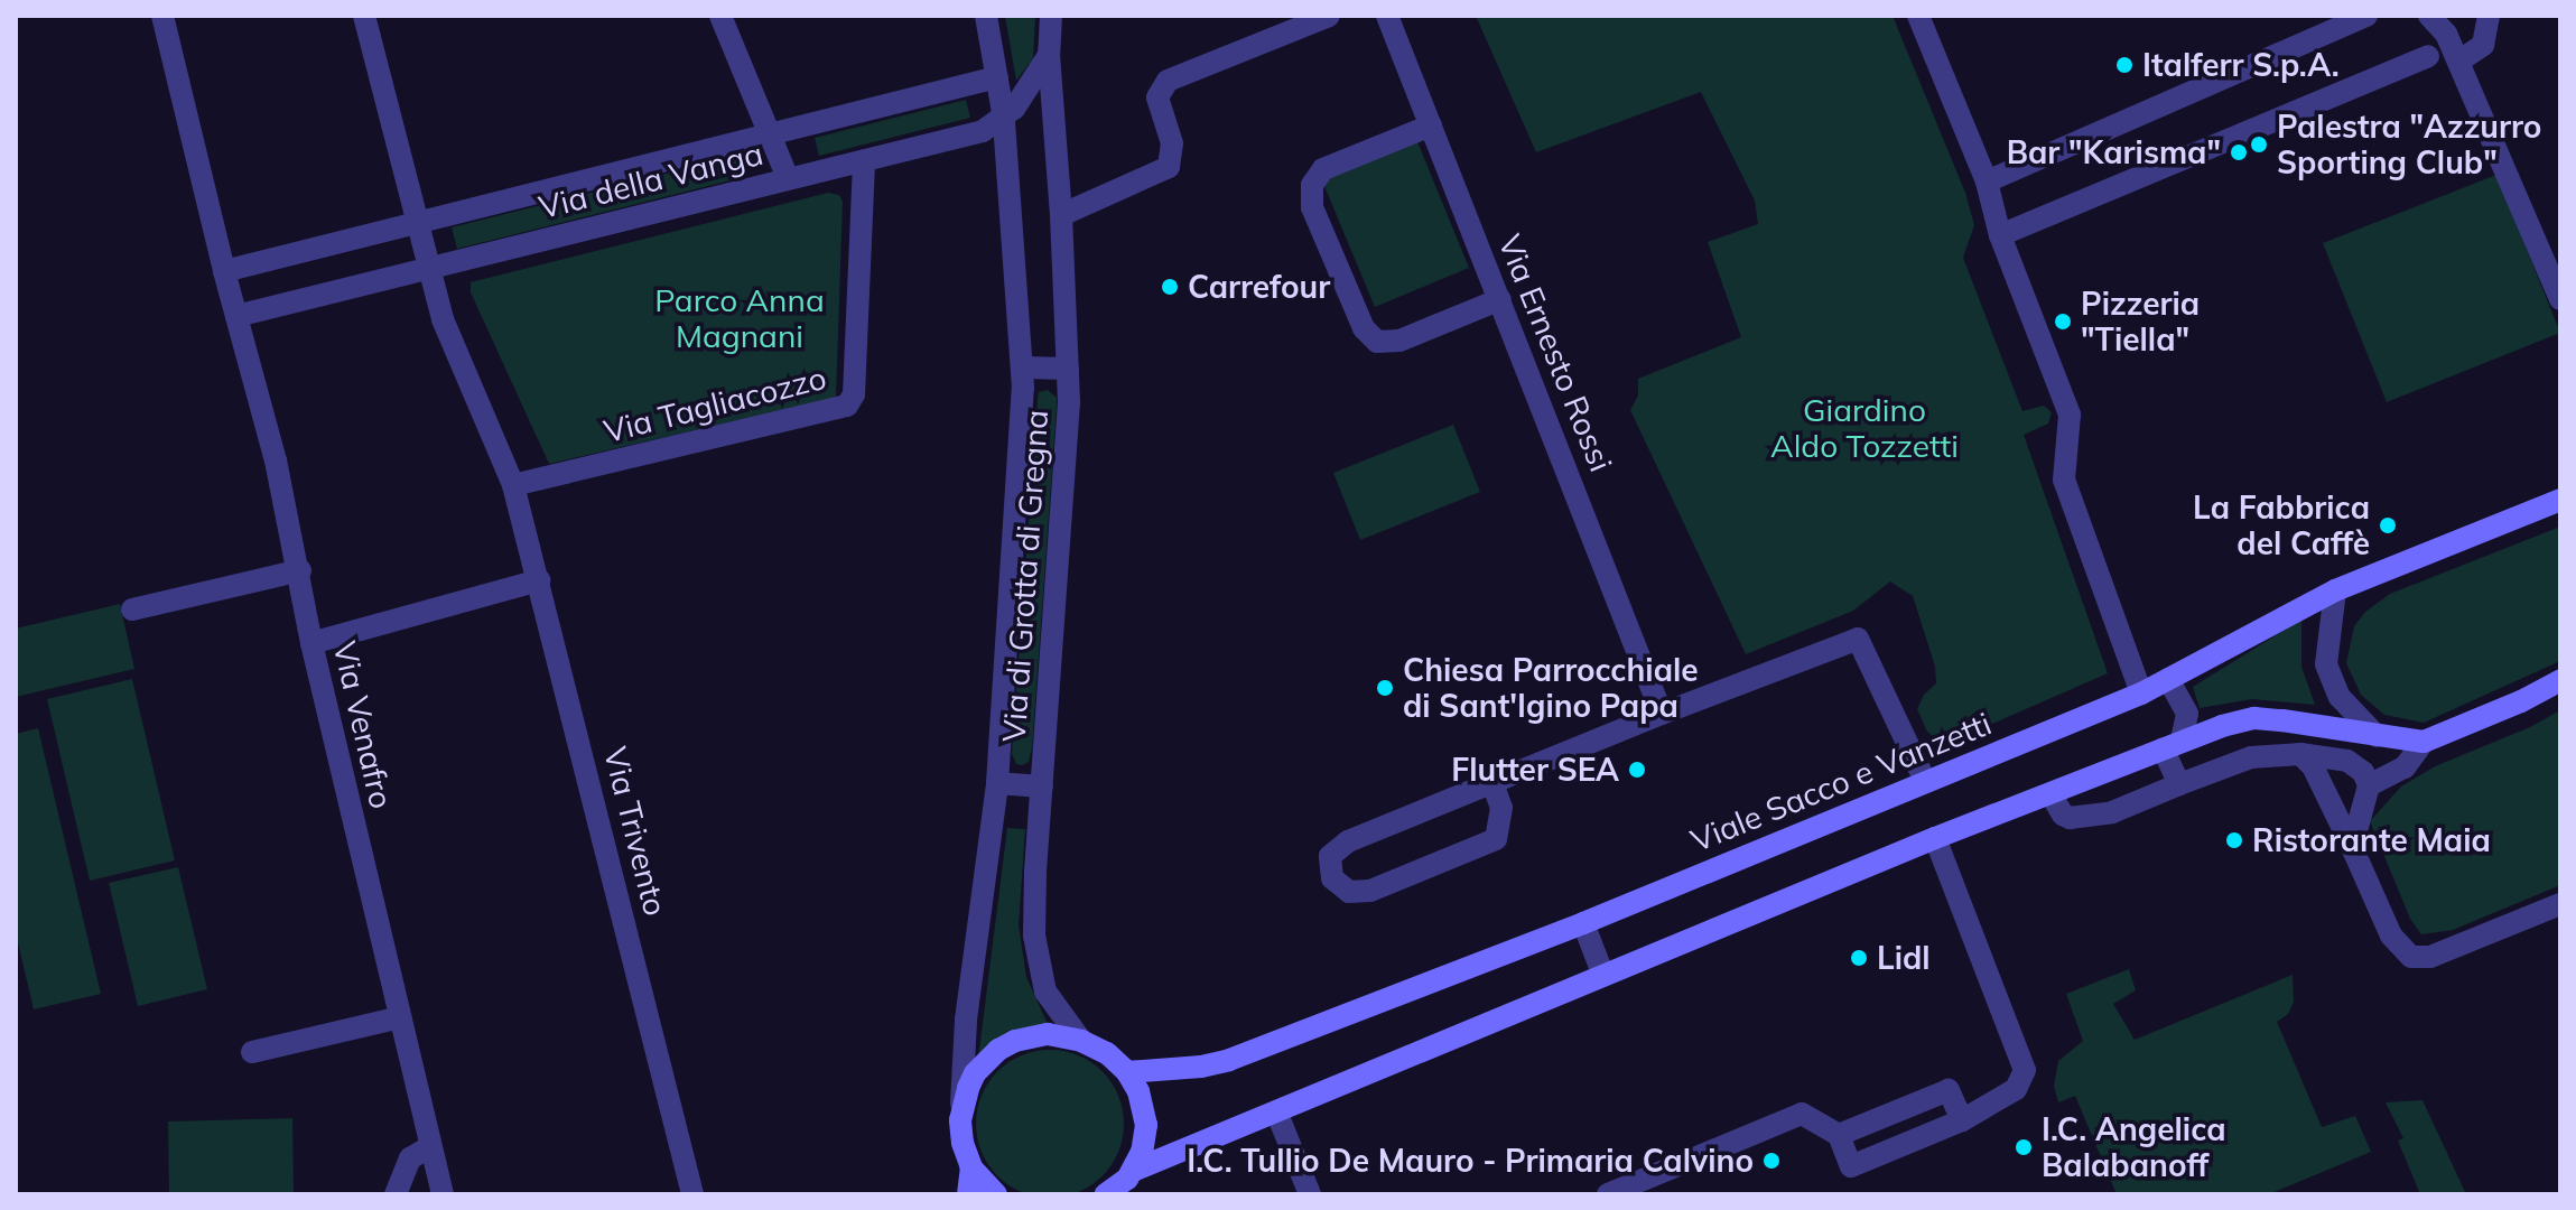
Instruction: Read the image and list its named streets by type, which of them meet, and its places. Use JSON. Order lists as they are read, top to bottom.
{
  "streets": {
    "street": [
      "Via della Vanga",
      "Via Ernesto Rossi",
      "Via Tagliacozzo",
      "Via di Grotta di Gregna",
      "Via Venafro",
      "Viale Sacco e Vanzetti",
      "Via Trivento"
    ]
  },
  "crossings": [
    ["Via della Vanga", "Via Tagliacozzo"],
    ["Via della Vanga", "Via di Grotta di Gregna"],
    ["Via della Vanga", "Via Venafro"],
    ["Via della Vanga", "Via Trivento"],
    ["Via Tagliacozzo", "Via Trivento"],
    ["Via di Grotta di Gregna", "Viale Sacco e Vanzetti"]
  ],
  "parks": ["Parco Anna Magnani", "Giardino Aldo Tozzetti"],
  "places": [
    "Italferr S.p.A.",
    "Palestra \"Azzurro Sporting Club\"",
    "Bar \"Karisma\"",
    "Carrefour",
    "Pizzeria \"Tiella\"",
    "La Fabbrica del Caffè",
    "Chiesa Parrocchiale di Sant'Igino Papa",
    "Flutter SEA",
    "Ristorante Maia",
    "Lidl",
    "I.C. Angelica Balabanoff",
    "I.C. Tullio De Mauro - Primaria Calvino"
  ]
}
